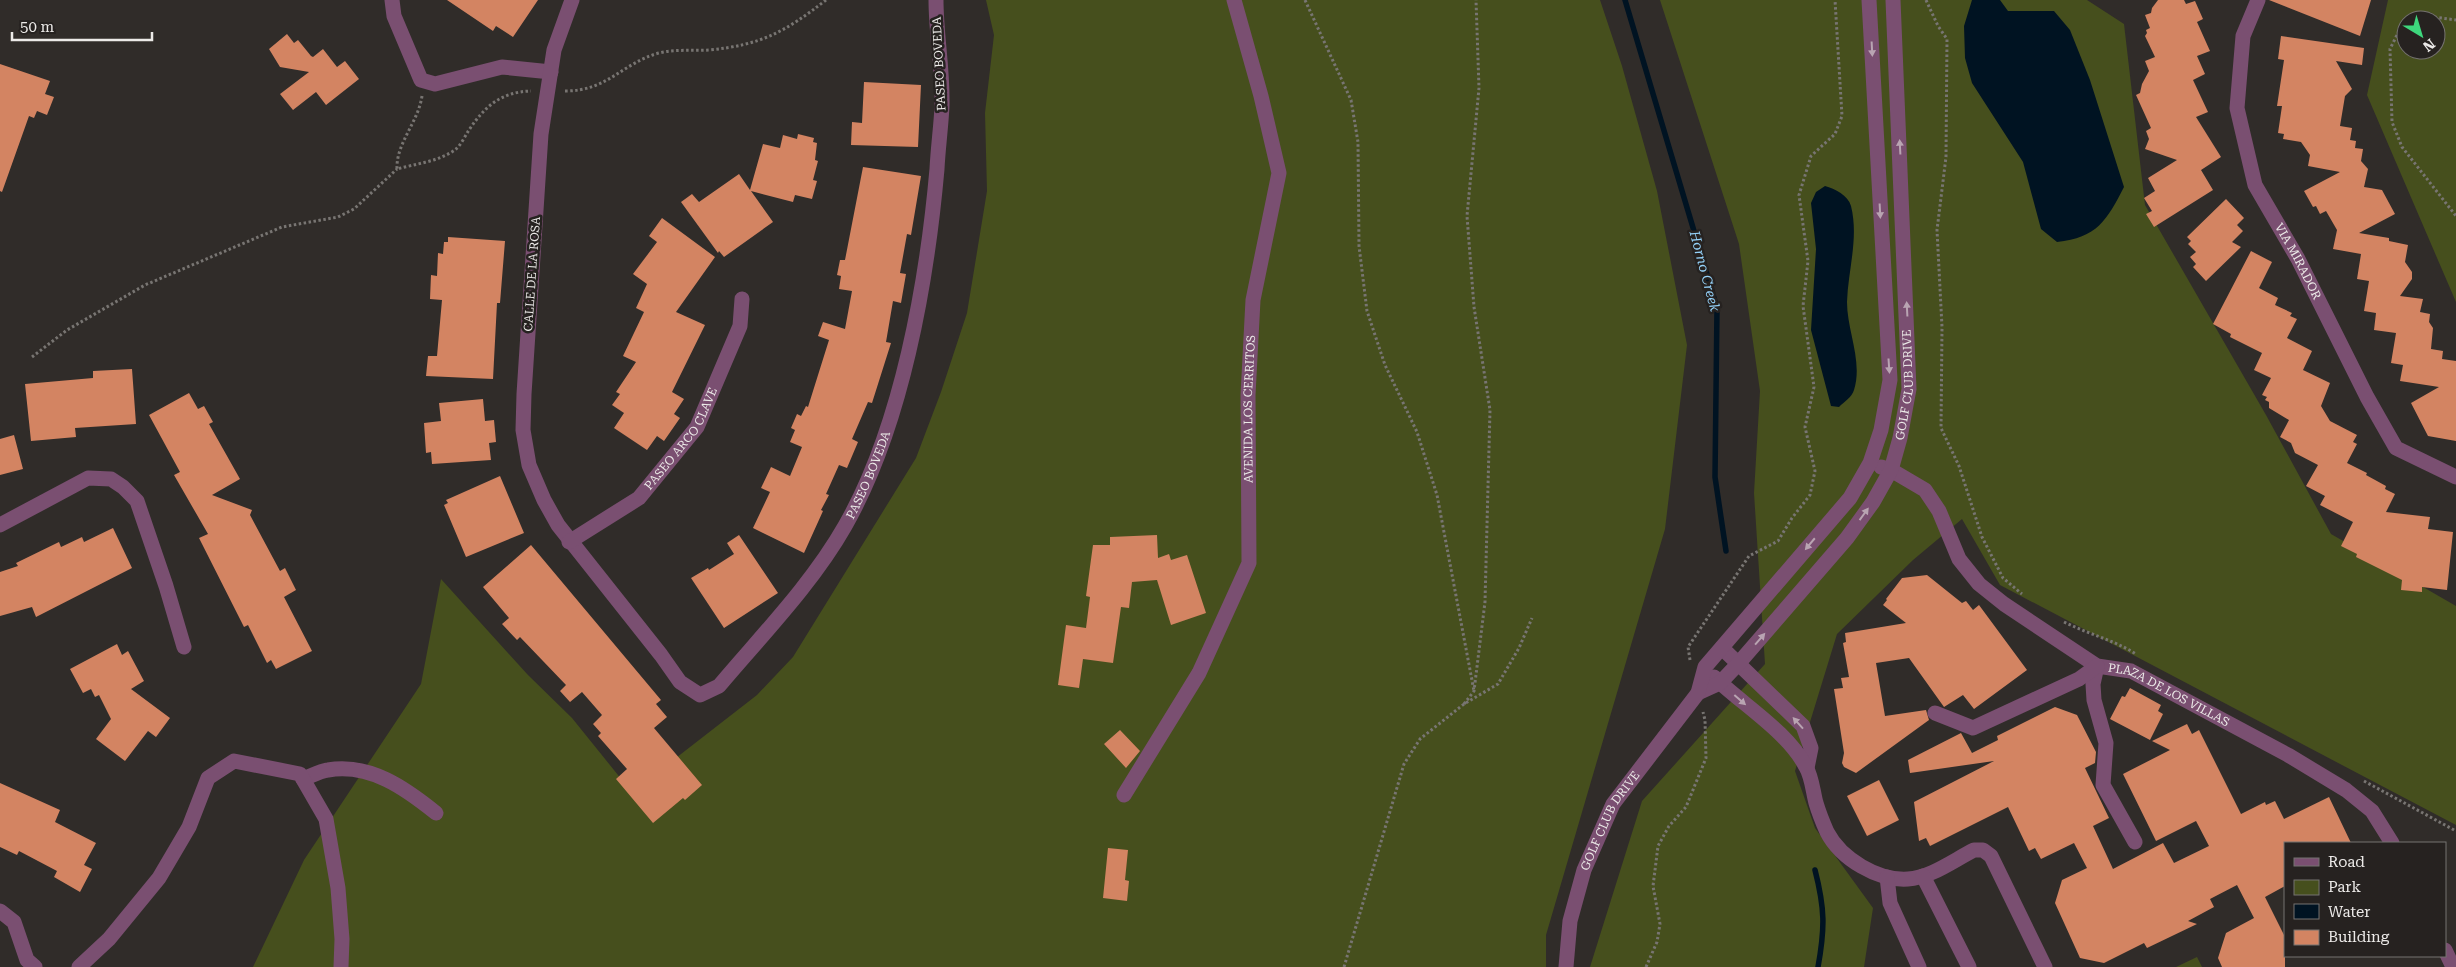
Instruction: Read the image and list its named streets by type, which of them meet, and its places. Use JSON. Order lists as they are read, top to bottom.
{
  "streets": {
    "street": [
      "PASEO BOVEDA",
      "VIA MIRADOR",
      "CALLE DE LA ROSA",
      "GOLF CLUB DRIVE",
      "AVENIDA LOS CERRITOS",
      "PASEO ARCO CLAVE",
      "PLAZA DE LOS VILLAS"
    ]
  },
  "crossings": [
    ["PASEO BOVEDA", "CALLE DE LA ROSA"],
    ["PASEO BOVEDA", "PASEO ARCO CLAVE"],
    ["CALLE DE LA ROSA", "PASEO ARCO CLAVE"],
    ["GOLF CLUB DRIVE", "PLAZA DE LOS VILLAS"]
  ],
  "water": ["Horno Creek"],
  "legend": [
    "Road",
    "Park",
    "Water",
    "Building"
  ],
  "scale_bar": "50 m",
  "north": "bottom right"
}
